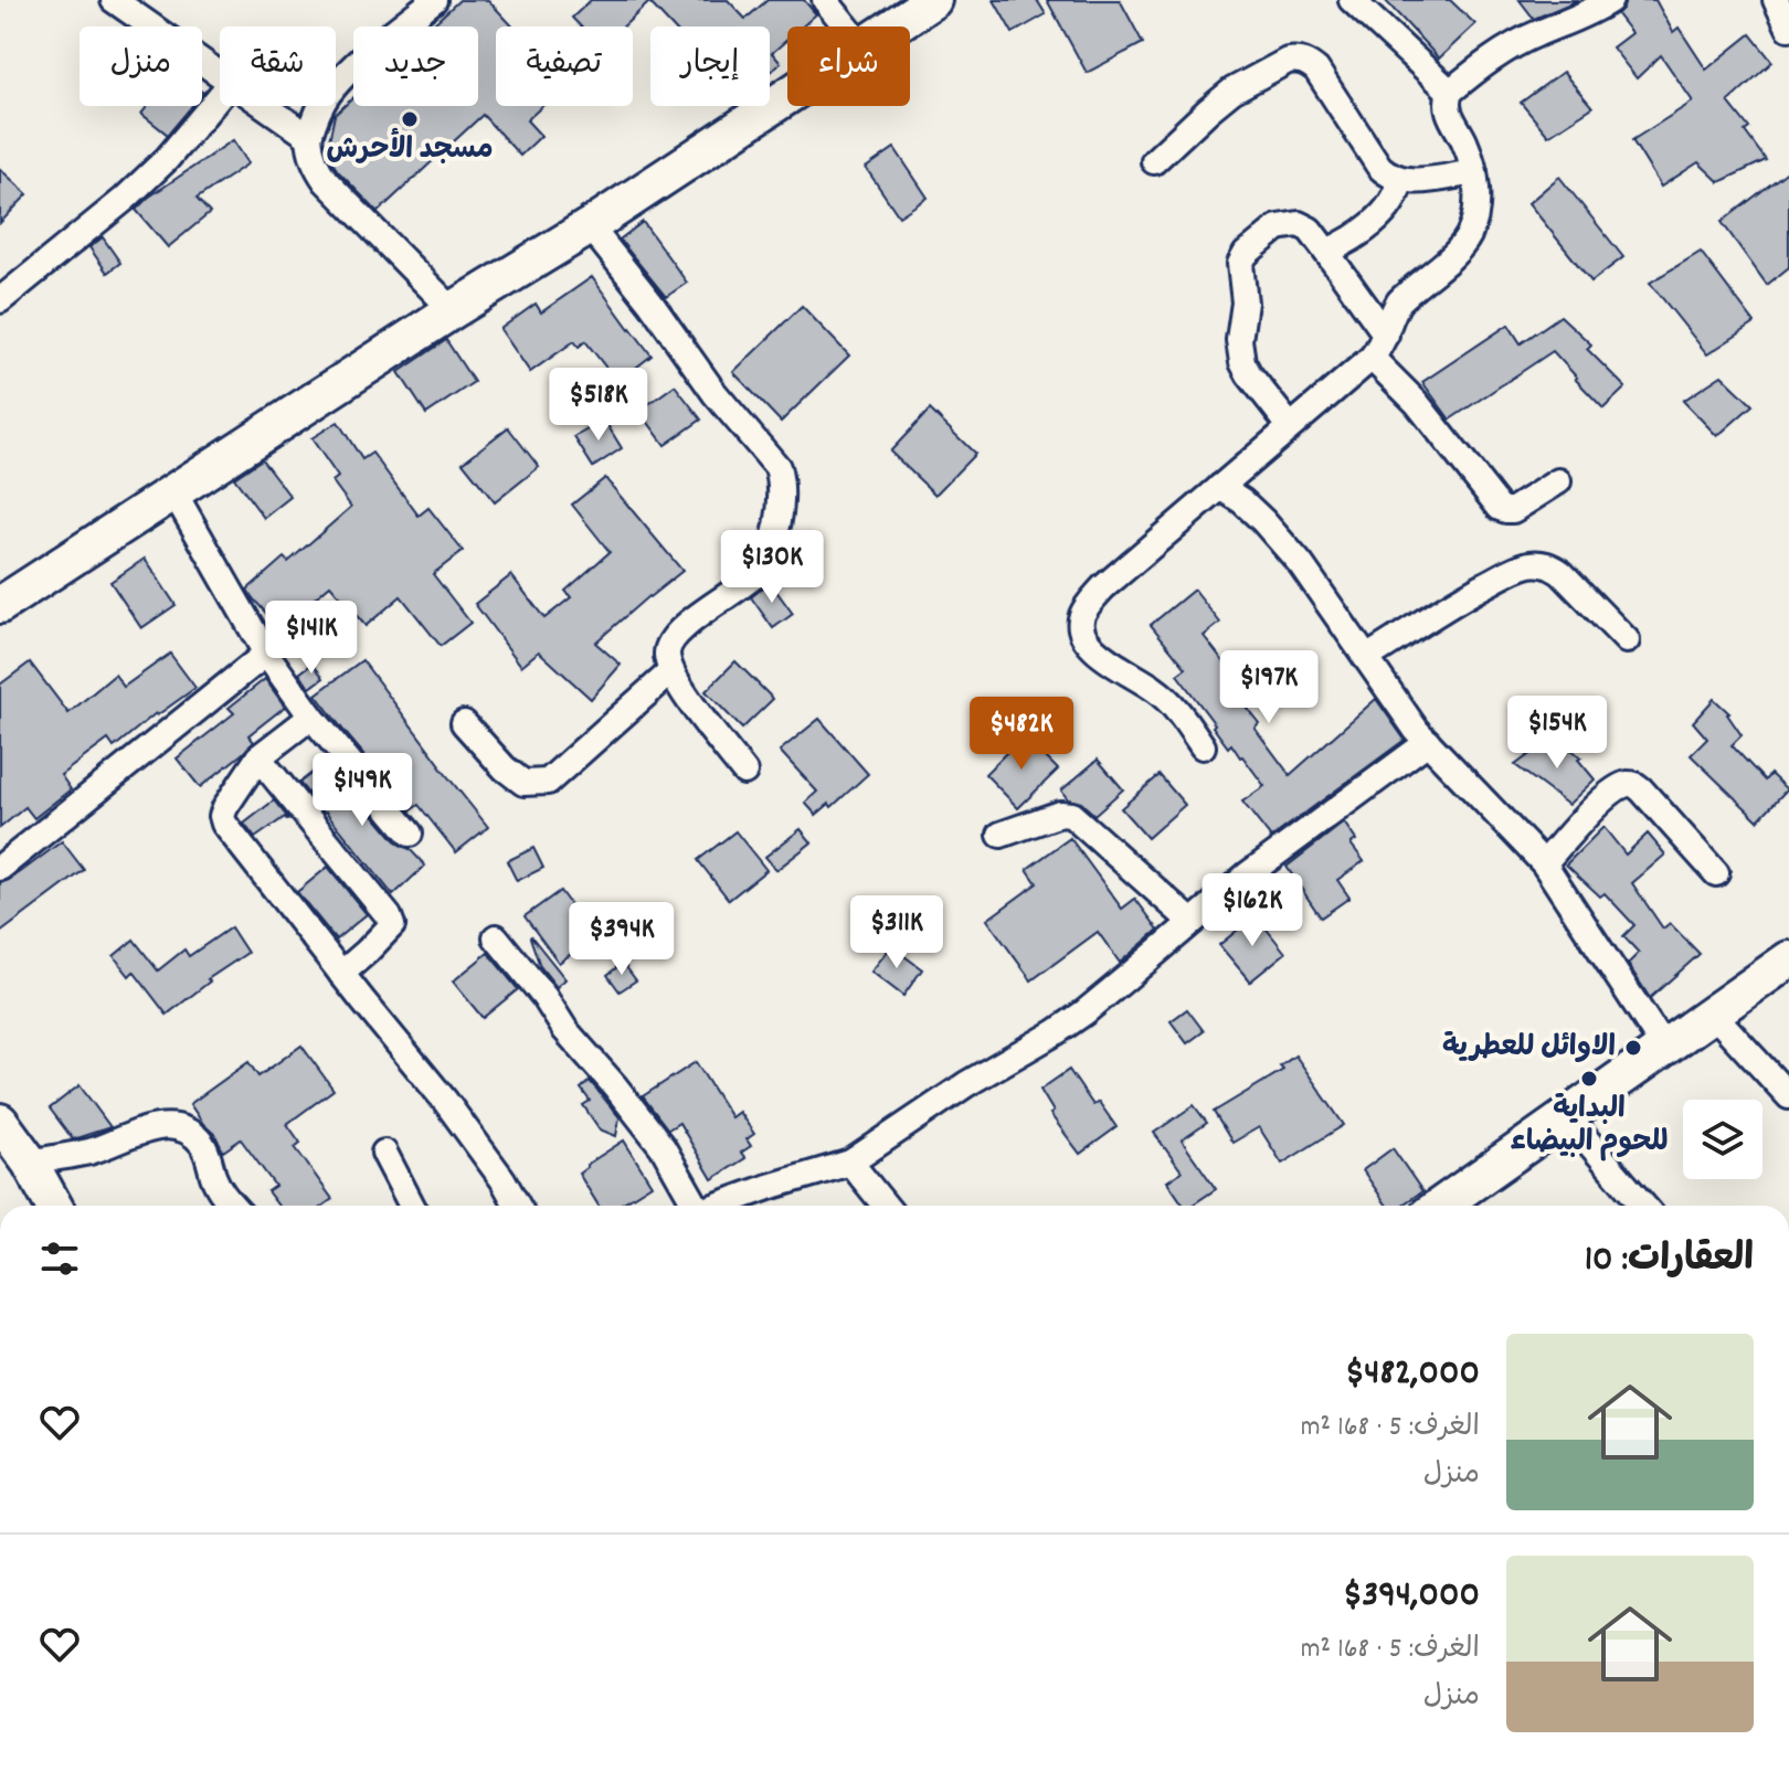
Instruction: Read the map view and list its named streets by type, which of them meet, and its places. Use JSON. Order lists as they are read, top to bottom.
{
  "places": ["مسجد الأحرش", "الاوائل للعطرية", "البداية للحوم البيضاء"],
  "page": {
    "chip": [
      "شراء",
      "إيجار",
      "تصفية",
      "جديد",
      "شقة",
      "منزل"
    ],
    "price": [
      "$518K",
      "$130K",
      "$141K",
      "$197K",
      "$154K",
      "$482K",
      "$149K",
      "$162K",
      "$311K",
      "$394K"
    ],
    "heading": "العقارات: 10",
    "list": [
      {
        "name": "$482,000",
        "note": "الغرف: 5 · 168 m² · منزل"
      },
      {
        "name": "$394,000",
        "note": "الغرف: 5 · 168 m² · منزل"
      }
    ]
  }
}
